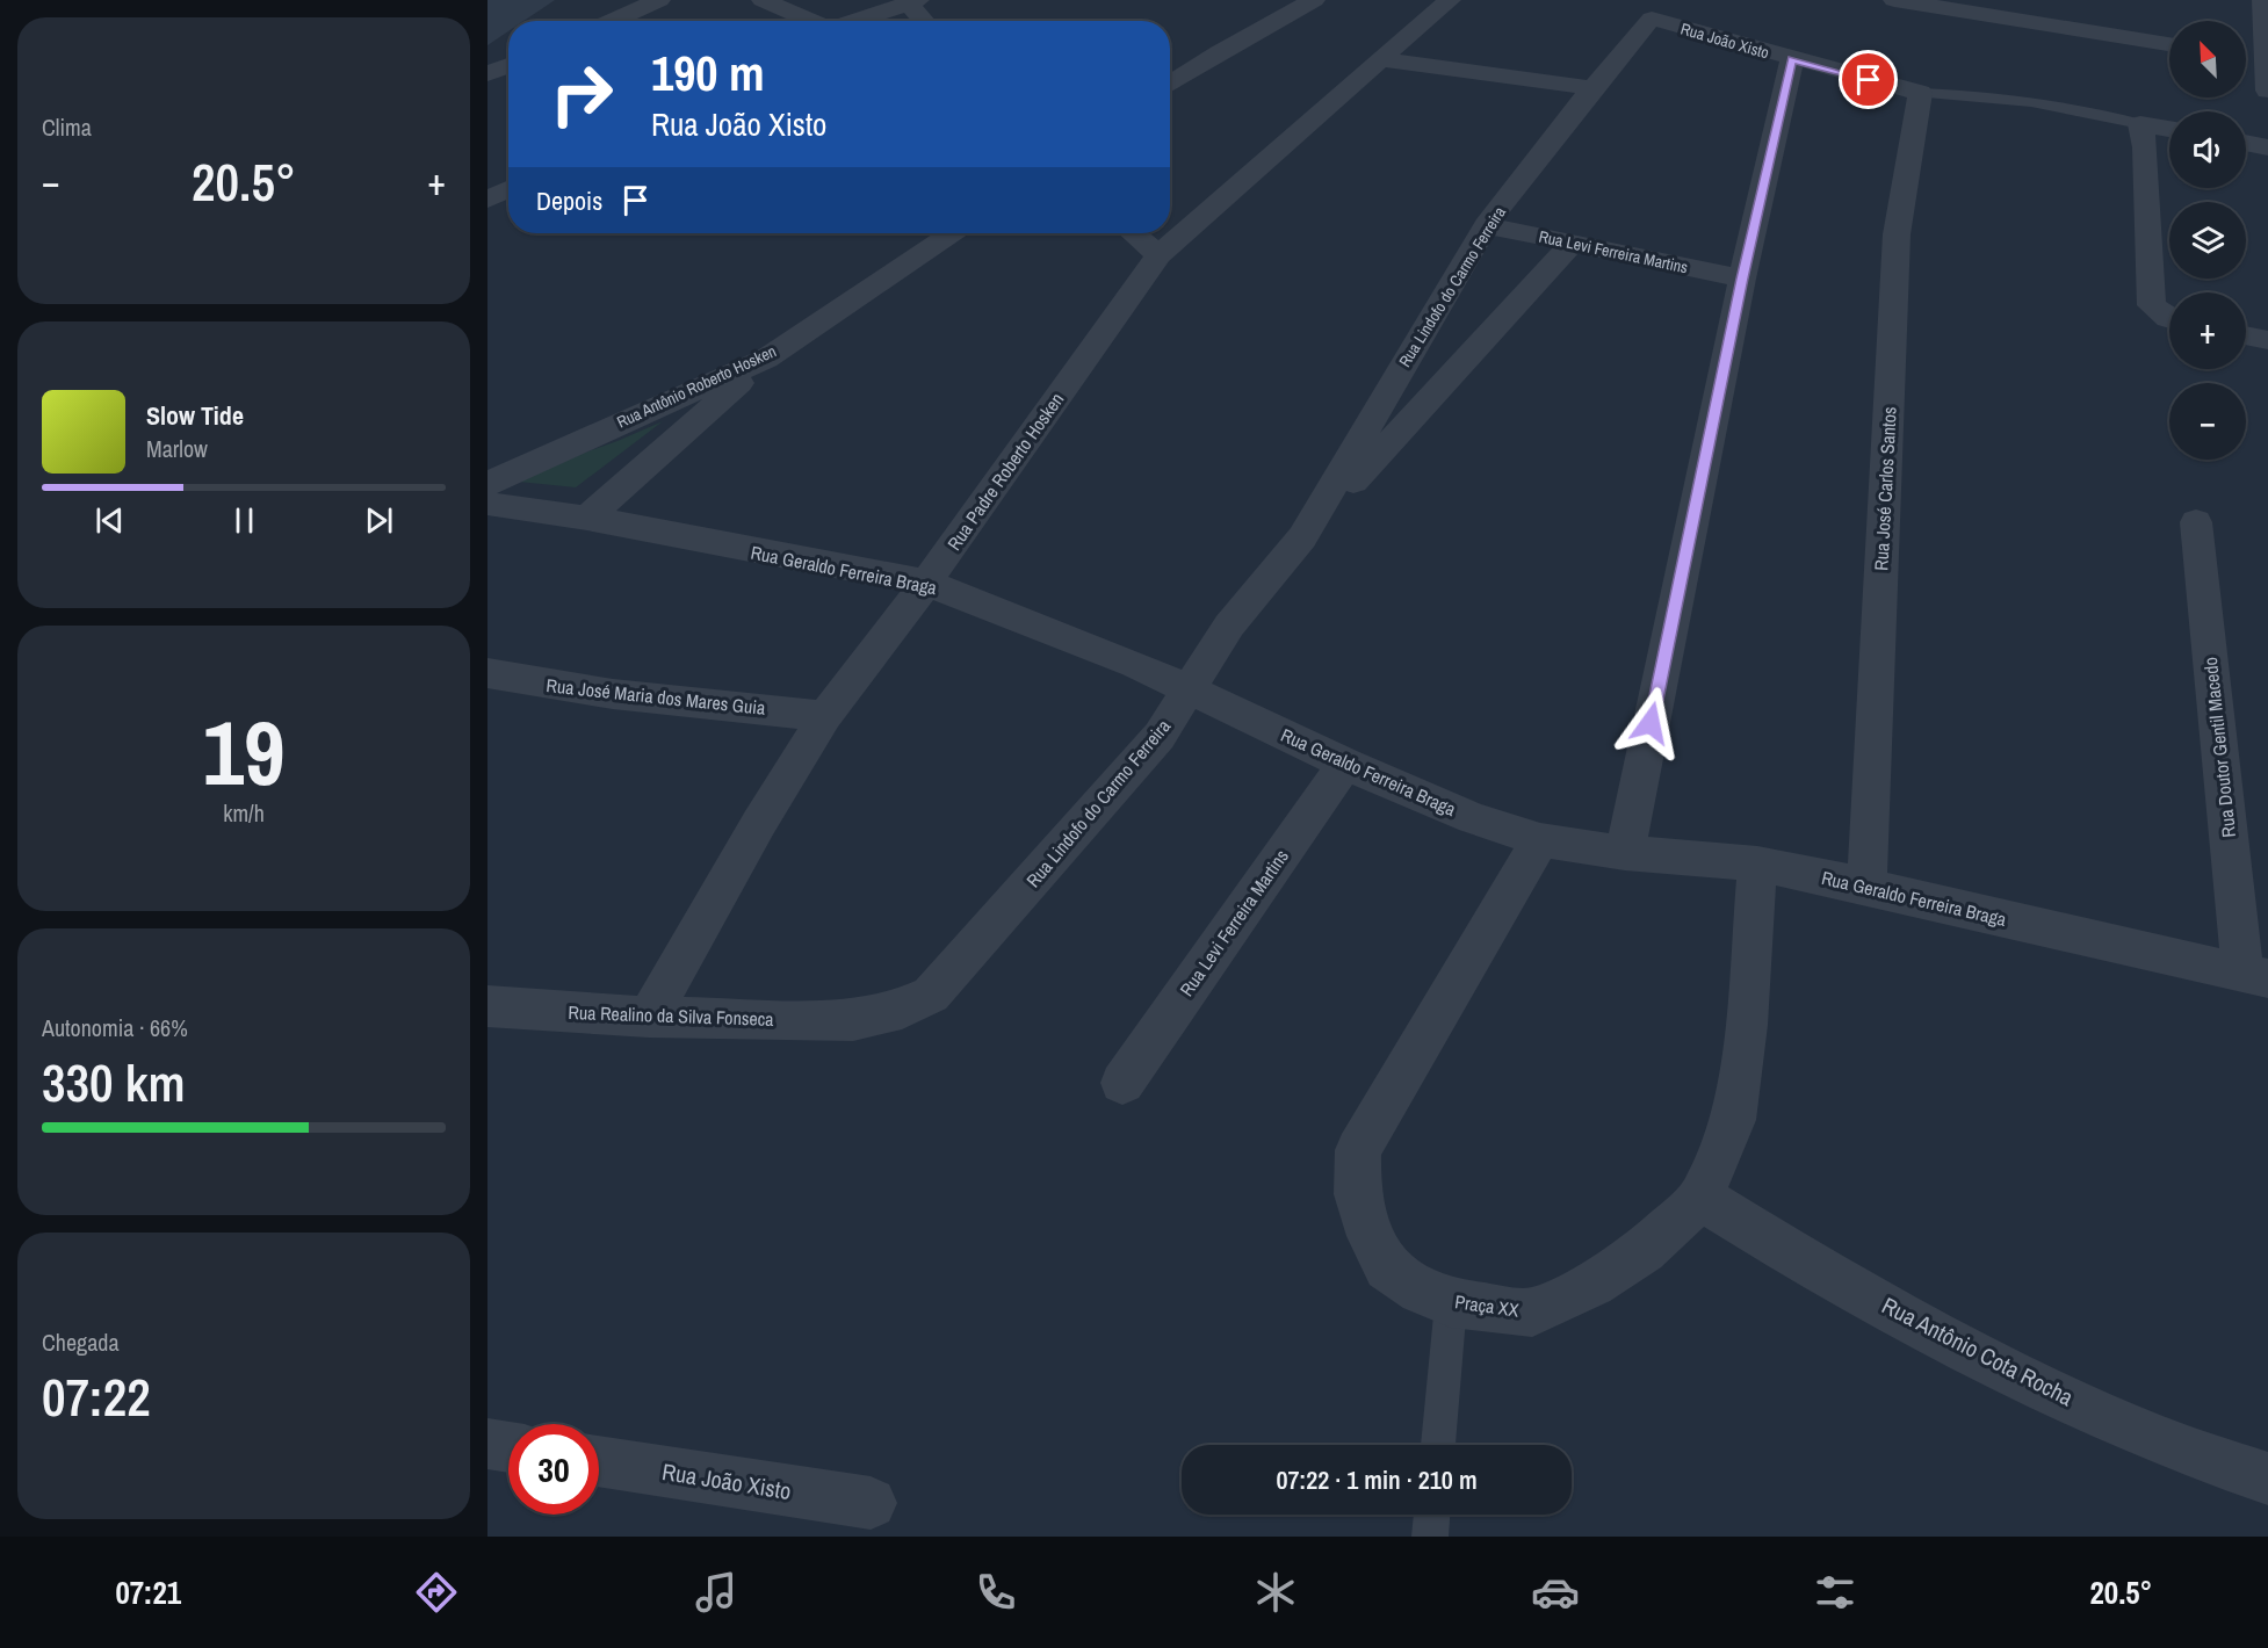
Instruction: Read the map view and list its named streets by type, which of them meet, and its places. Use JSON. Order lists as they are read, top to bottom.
{
  "streets": {
    "street": [
      "Rua João Xisto",
      "Rua Levi Ferreira Martins",
      "Rua Lindofo do Carmo Ferreira",
      "Rua Antônio Roberto Hosken",
      "Rua Padre Roberto Hosken",
      "Rua José Carlos Santos",
      "Rua Geraldo Ferreira Braga",
      "Rua José Maria dos Mares Guia",
      "Rua Doutor Gentil Macedo",
      "Rua Realino da Silva Fonseca",
      "Praça XX",
      "Rua Antônio Cota Rocha"
    ]
  },
  "crossings": [
    ["Rua João Xisto", "Rua Lindofo do Carmo Ferreira"],
    ["Rua João Xisto", "Rua José Carlos Santos"],
    ["Rua Levi Ferreira Martins", "Rua Lindofo do Carmo Ferreira"],
    ["Rua Levi Ferreira Martins", "Rua Geraldo Ferreira Braga"],
    ["Rua Lindofo do Carmo Ferreira", "Rua Geraldo Ferreira Braga"],
    ["Rua Lindofo do Carmo Ferreira", "Rua Realino da Silva Fonseca"],
    ["Rua Padre Roberto Hosken", "Rua Geraldo Ferreira Braga"],
    ["Rua Padre Roberto Hosken", "Rua José Maria dos Mares Guia"],
    ["Rua Padre Roberto Hosken", "Rua Realino da Silva Fonseca"],
    ["Rua José Carlos Santos", "Rua Geraldo Ferreira Braga"],
    ["Rua Geraldo Ferreira Braga", "Rua Doutor Gentil Macedo"],
    ["Rua Geraldo Ferreira Braga", "Praça XX"],
    ["Praça XX", "Rua Antônio Cota Rocha"]
  ],
  "north": "top left",
  "page": {
    "tile": [
      "Clima",
      ["19", "km/h"],
      ["Autonomia · 66%", "330 km"],
      ["Chegada", "07:22"]
    ],
    "map_buttons": ["+", "−"],
    "turn": ["190 m", "Rua João Xisto"],
    "heat": ["−", "20.5°", "+"],
    "then": "Depois",
    "song": ["Slow Tide", "Marlow"],
    "limit": "30",
    "trip": "07:22 · 1 min · 210 m",
    "tabs": ["07:21", "20.5°"]
  }
}
